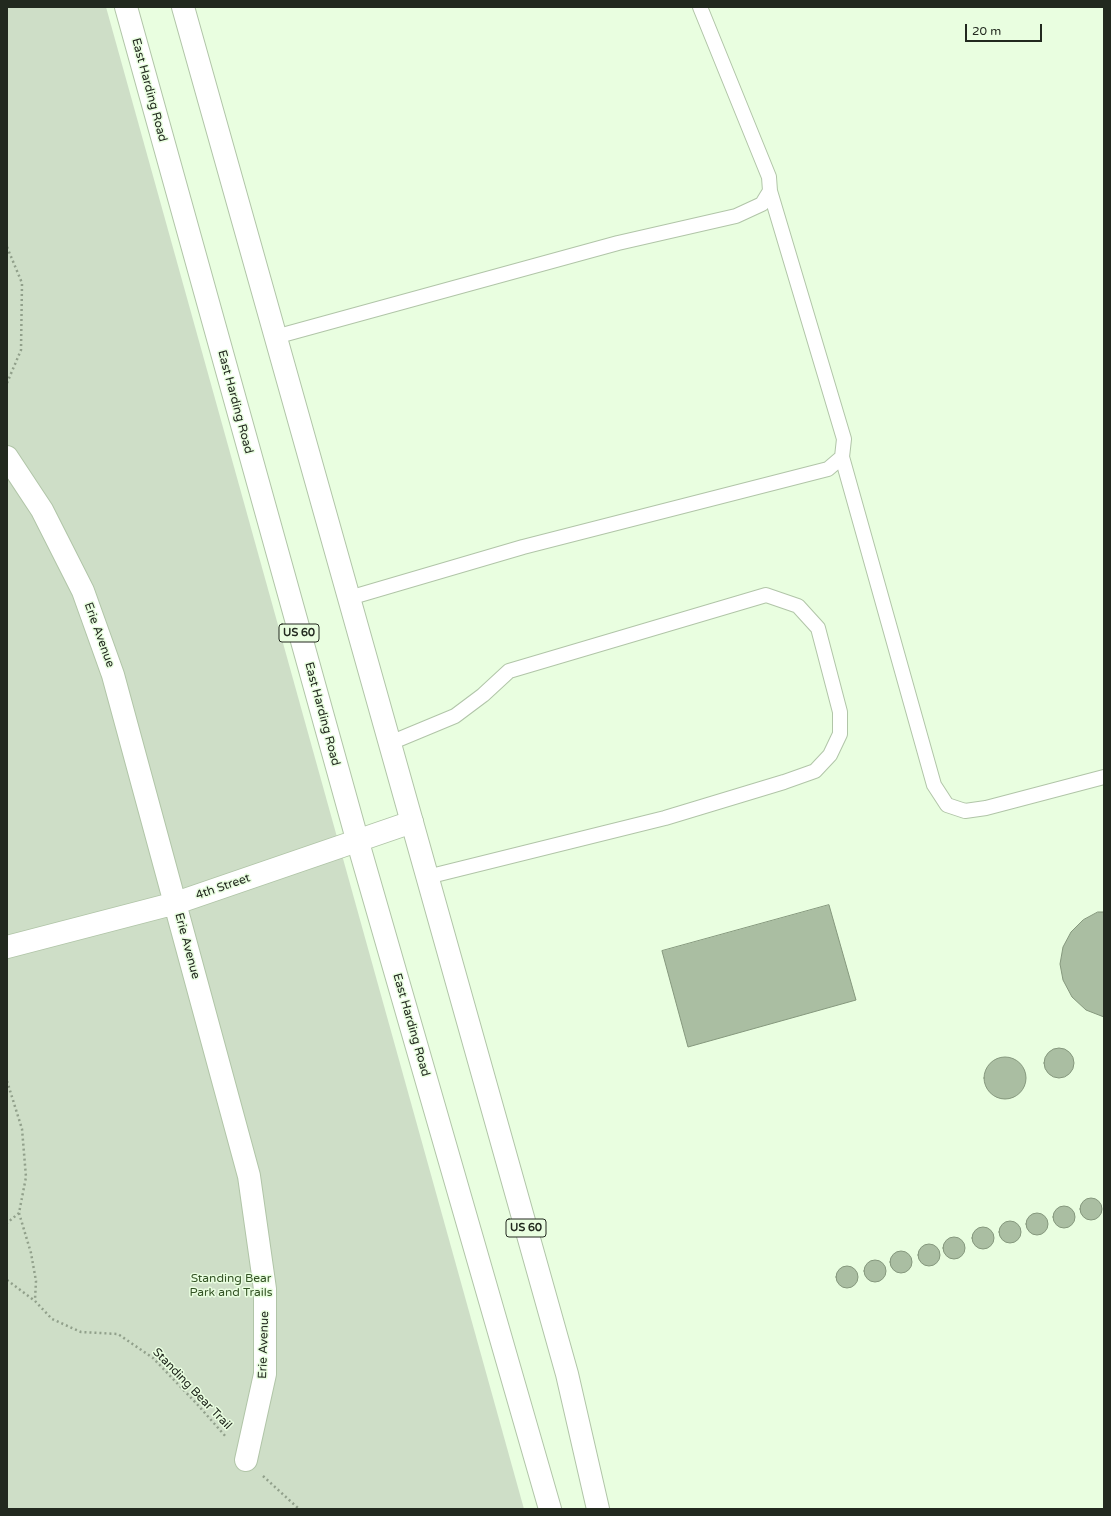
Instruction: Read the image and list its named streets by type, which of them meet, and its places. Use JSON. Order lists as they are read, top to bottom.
{
  "streets": {
    "main road": [
      "East Harding Road",
      "US 60",
      "Erie Avenue",
      "4th Street"
    ],
    "path": ["Standing Bear Trail"]
  },
  "crossings": [
    ["East Harding Road", "4th Street"],
    ["US 60", "4th Street"],
    ["Erie Avenue", "4th Street"],
    ["Erie Avenue", "Standing Bear Trail"]
  ],
  "parks": ["Standing Bear Park and Trails"],
  "scale_bar": "20 m"
}
